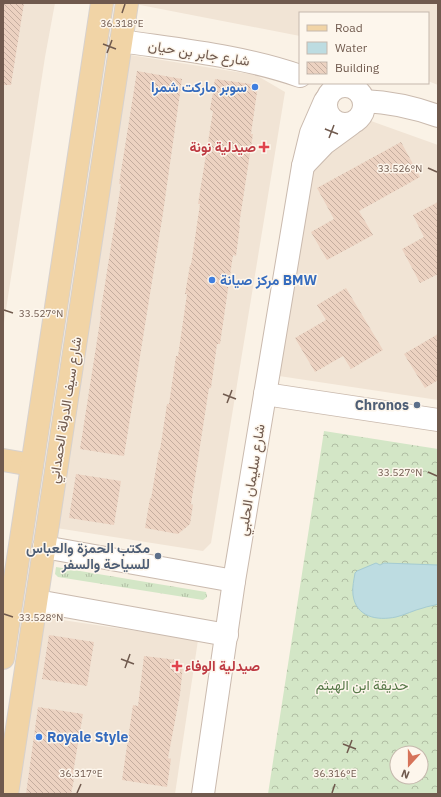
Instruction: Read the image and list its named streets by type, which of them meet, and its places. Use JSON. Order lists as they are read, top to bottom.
{
  "streets": {
    "main road": ["شارع جابر بن حيان", "شارع سيف الدولة الحمداني"],
    "street": ["شارع سليمان الحلبي"]
  },
  "crossings": [
    ["شارع جابر بن حيان", "شارع سيف الدولة الحمداني"]
  ],
  "parks": ["حديقة ابن الهيثم"],
  "places": {
    "other": [
      "سوبر ماركت شمرا",
      "مركز صيانة BMW",
      "Chronos",
      "مكتب الحمزة والعباس للسياحة والسفر",
      "Royale Style"
    ],
    "health": ["صيدلية نونة", "صيدلية الوفاء"]
  },
  "legend": ["Road", "Water", "Building"],
  "north": "bottom",
  "coordinates": [
    "36.318°E",
    "33.526°N",
    "33.527°N",
    "33.528°N",
    "36.317°E",
    "36.316°E"
  ]
}
